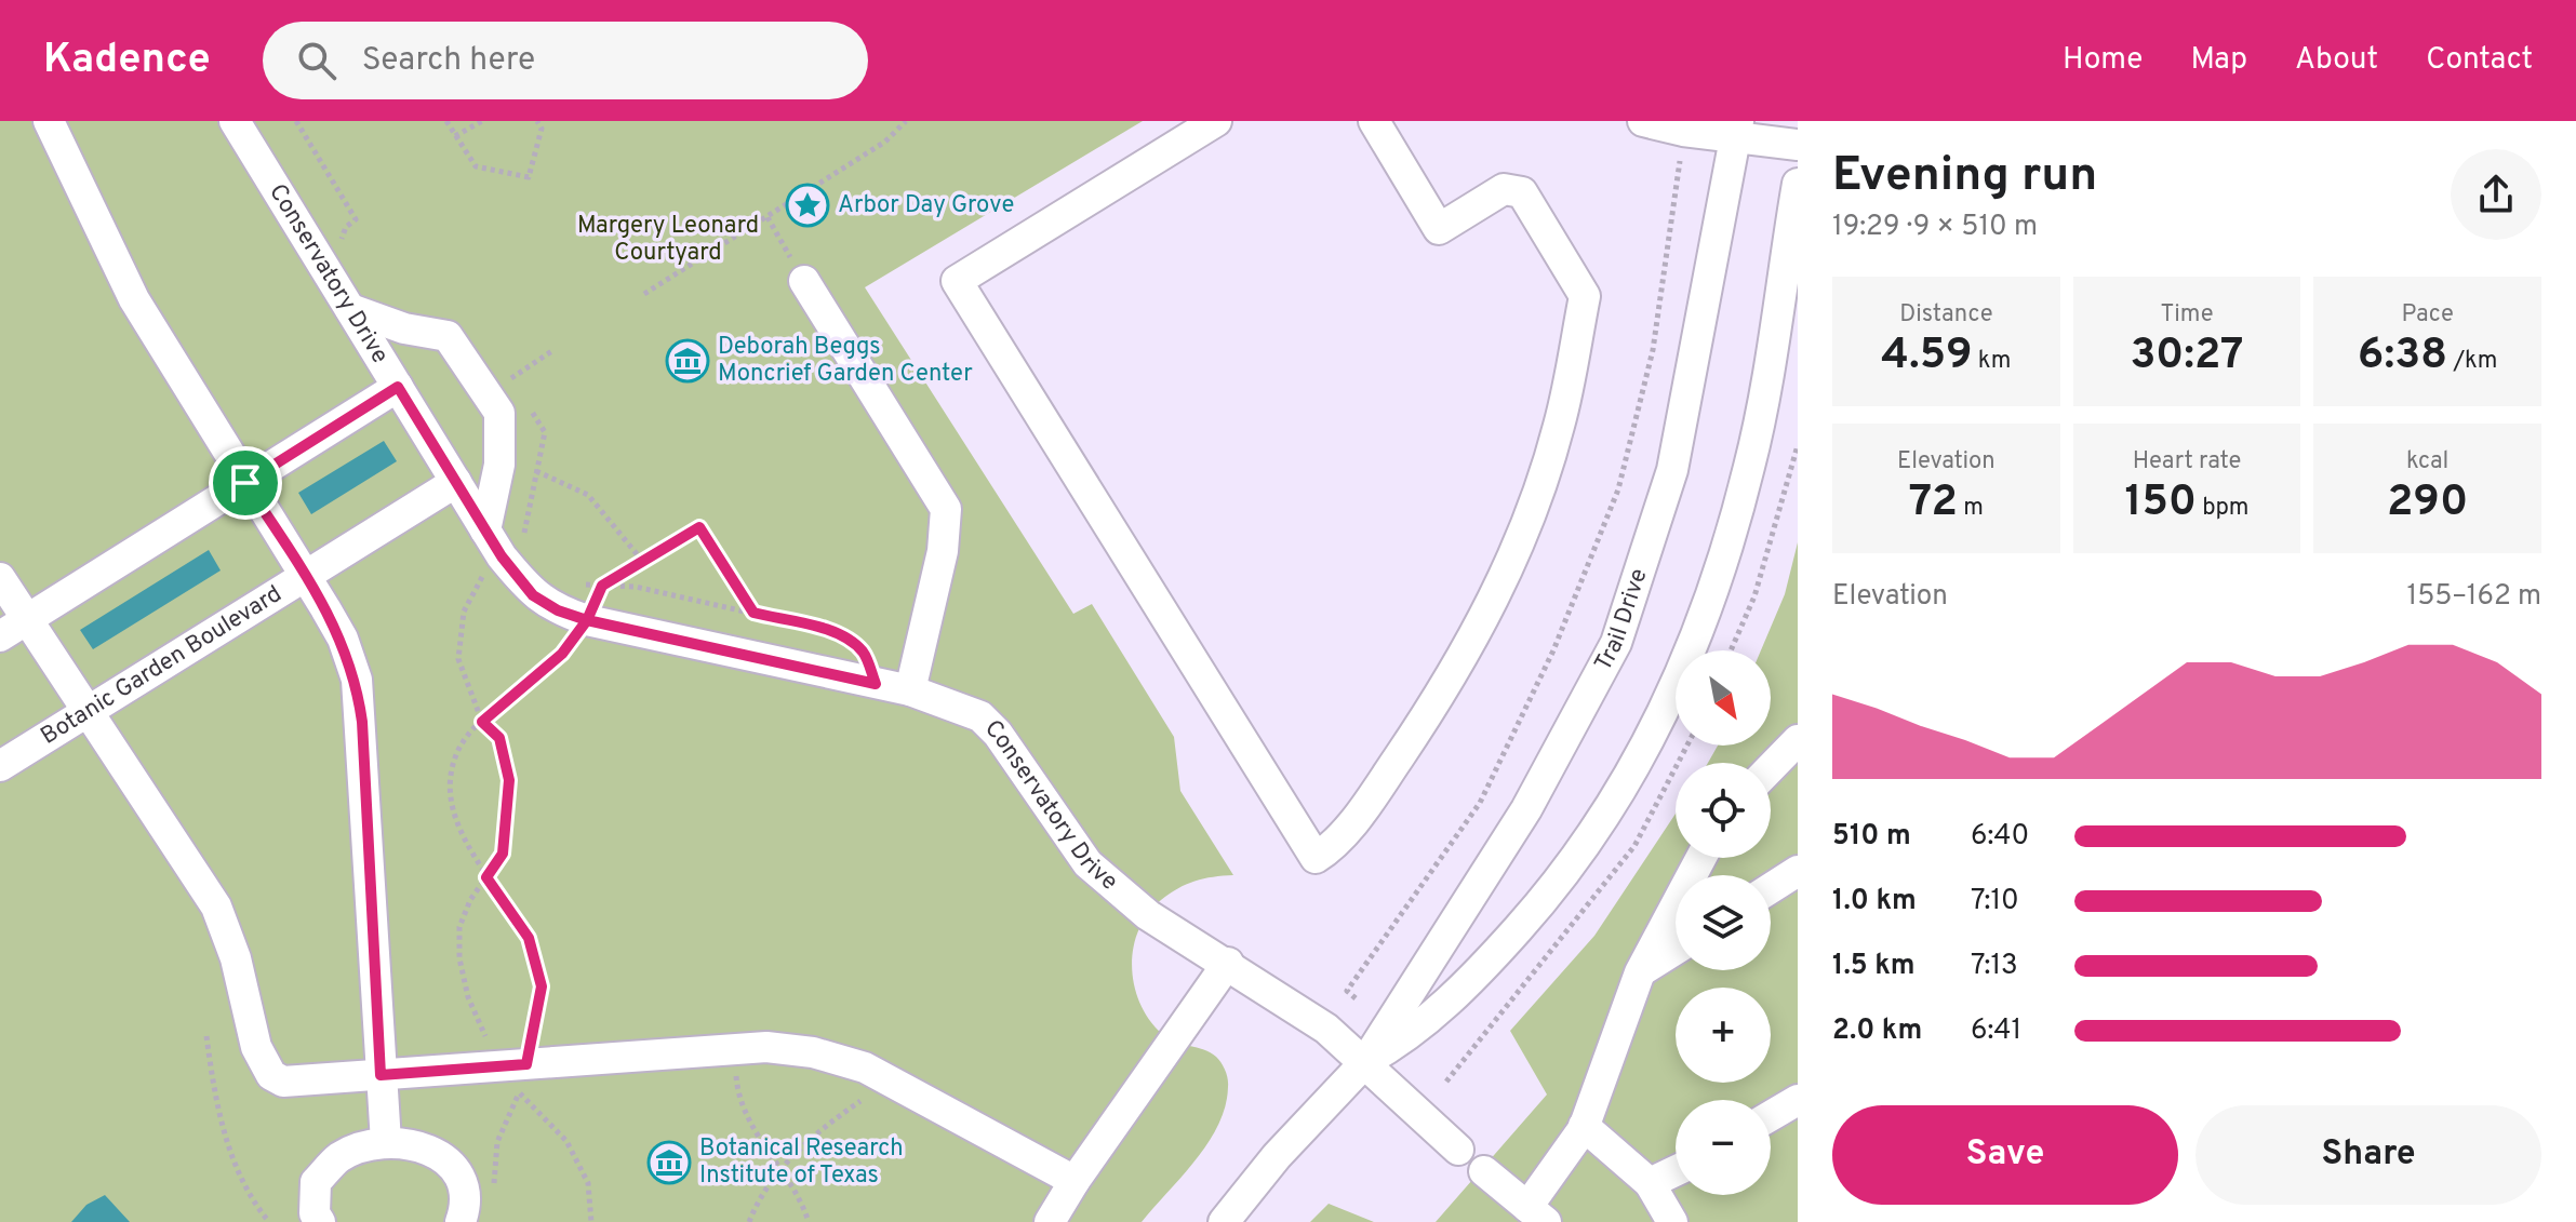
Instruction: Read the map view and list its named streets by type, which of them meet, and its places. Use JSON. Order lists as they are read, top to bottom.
{
  "streets": {
    "street": ["Conservatory Drive", "Trail Drive", "Botanic Garden Boulevard"]
  },
  "crossings": [
    ["Conservatory Drive", "Trail Drive"],
    ["Conservatory Drive", "Botanic Garden Boulevard"]
  ],
  "parks": ["Margery Leonard Courtyard"],
  "places": {
    "place": ["Arbor Day Grove"],
    "museum": ["Deborah Beggs Moncrief Garden Center", "Botanical Research Institute of Texas"]
  },
  "north": "bottom right",
  "page": {
    "header": "Kadence",
    "search": "Search here",
    "nav": [
      "Home",
      "Map",
      "About",
      "Contact"
    ],
    "heading": ["Evening run", "19:29 · 9 × 510 m"],
    "stats": [
      ["Distance", "4.59 km"],
      ["Time", "30:27"],
      ["Pace", "6:38 /km"],
      ["Elevation", "72 m"],
      ["Heart rate", "150 bpm"],
      ["kcal", "290"]
    ],
    "chart": ["Elevation", "155–162 m"],
    "map_buttons": ["+", "−"],
    "list": [
      {
        "name": "510 m",
        "note": "6:40"
      },
      {
        "name": "1.0 km",
        "note": "7:10"
      },
      {
        "name": "1.5 km",
        "note": "7:13"
      },
      {
        "name": "2.0 km",
        "note": "6:41"
      }
    ],
    "buttons": ["Save", "Share"]
  }
}
